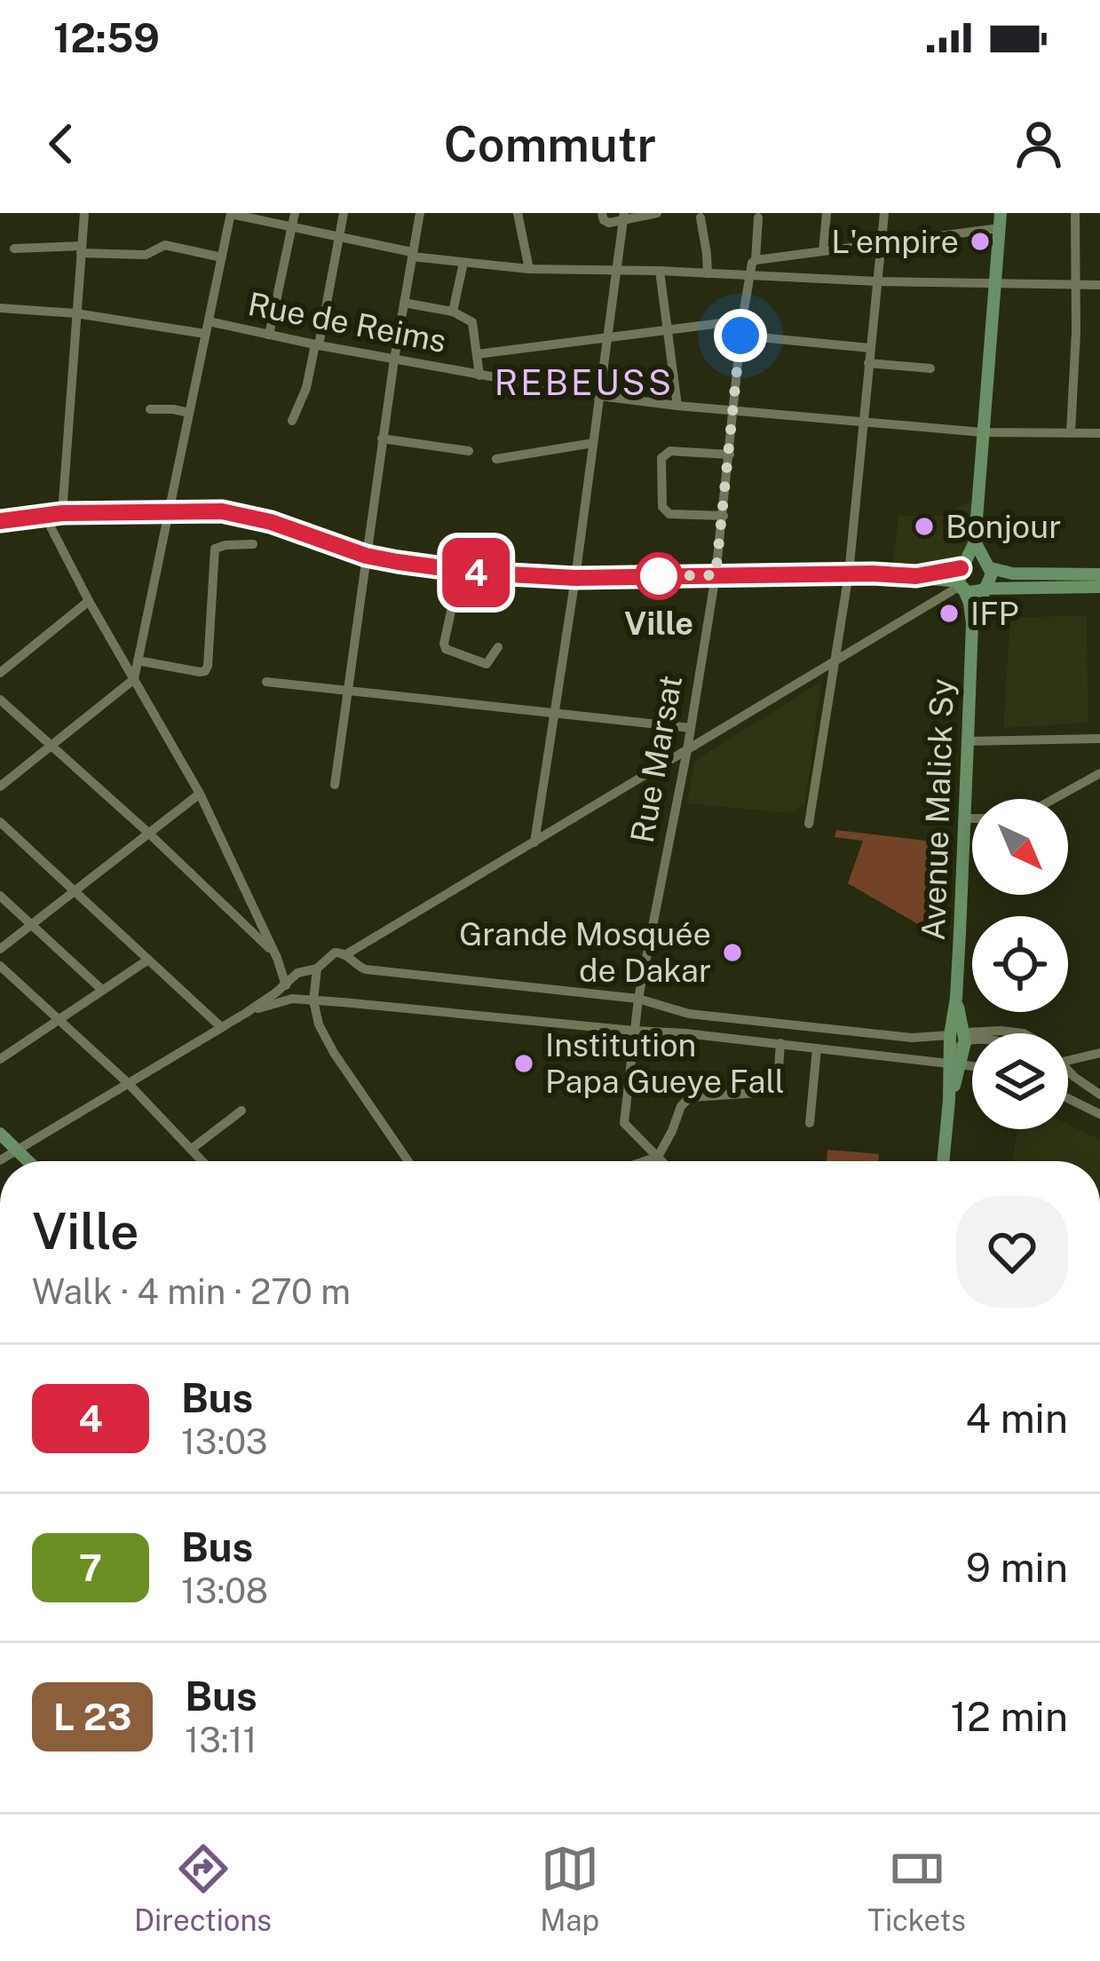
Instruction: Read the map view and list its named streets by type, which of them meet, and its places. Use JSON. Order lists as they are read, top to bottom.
{
  "streets": {
    "main road": ["Avenue Malick Sy"],
    "street": ["Rue de Reims", "Rue Marsat"]
  },
  "crossings": [
    ["Rue de Reims", "Rue Marsat"]
  ],
  "districts": ["REBEUSS"],
  "places": [
    "L'empire",
    "Bonjour",
    "Ville",
    "IFP",
    "Grande Mosquée de Dakar",
    "Institution Papa Gueye Fall"
  ],
  "lines": ["bus line 4"],
  "north": "bottom right",
  "page": {
    "status": "12:59",
    "header": "Commutr",
    "on_map": "4",
    "heading": ["Ville", "Walk · 4 min · 270 m"],
    "list": [
      {
        "mark": "4",
        "name": "Bus",
        "note": "13:03",
        "value": "4 min"
      },
      {
        "mark": "7",
        "name": "Bus",
        "note": "13:08",
        "value": "9 min"
      },
      {
        "mark": "L 23",
        "name": "Bus",
        "note": "13:11",
        "value": "12 min"
      }
    ],
    "tabs": ["Directions", "Map", "Tickets"]
  }
}
